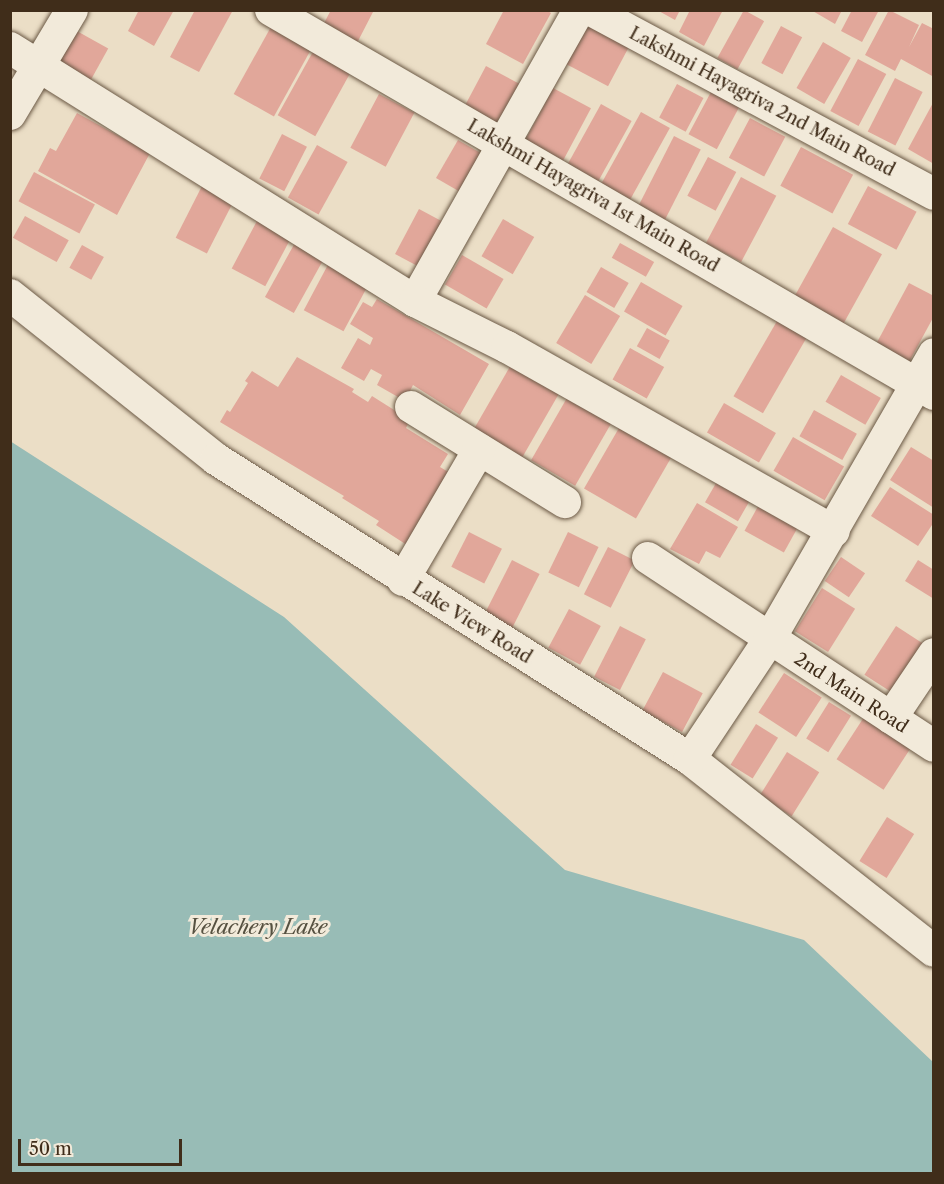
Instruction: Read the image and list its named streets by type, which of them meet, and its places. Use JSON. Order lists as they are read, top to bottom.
{
  "streets": {
    "street": [
      "Lakshmi Hayagriva 2nd Main Road",
      "Lakshmi Hayagriva 1st Main Road",
      "Lake View Road",
      "2nd Main Road"
    ]
  },
  "water": ["Velachery Lake"],
  "scale_bar": "50 m"
}
